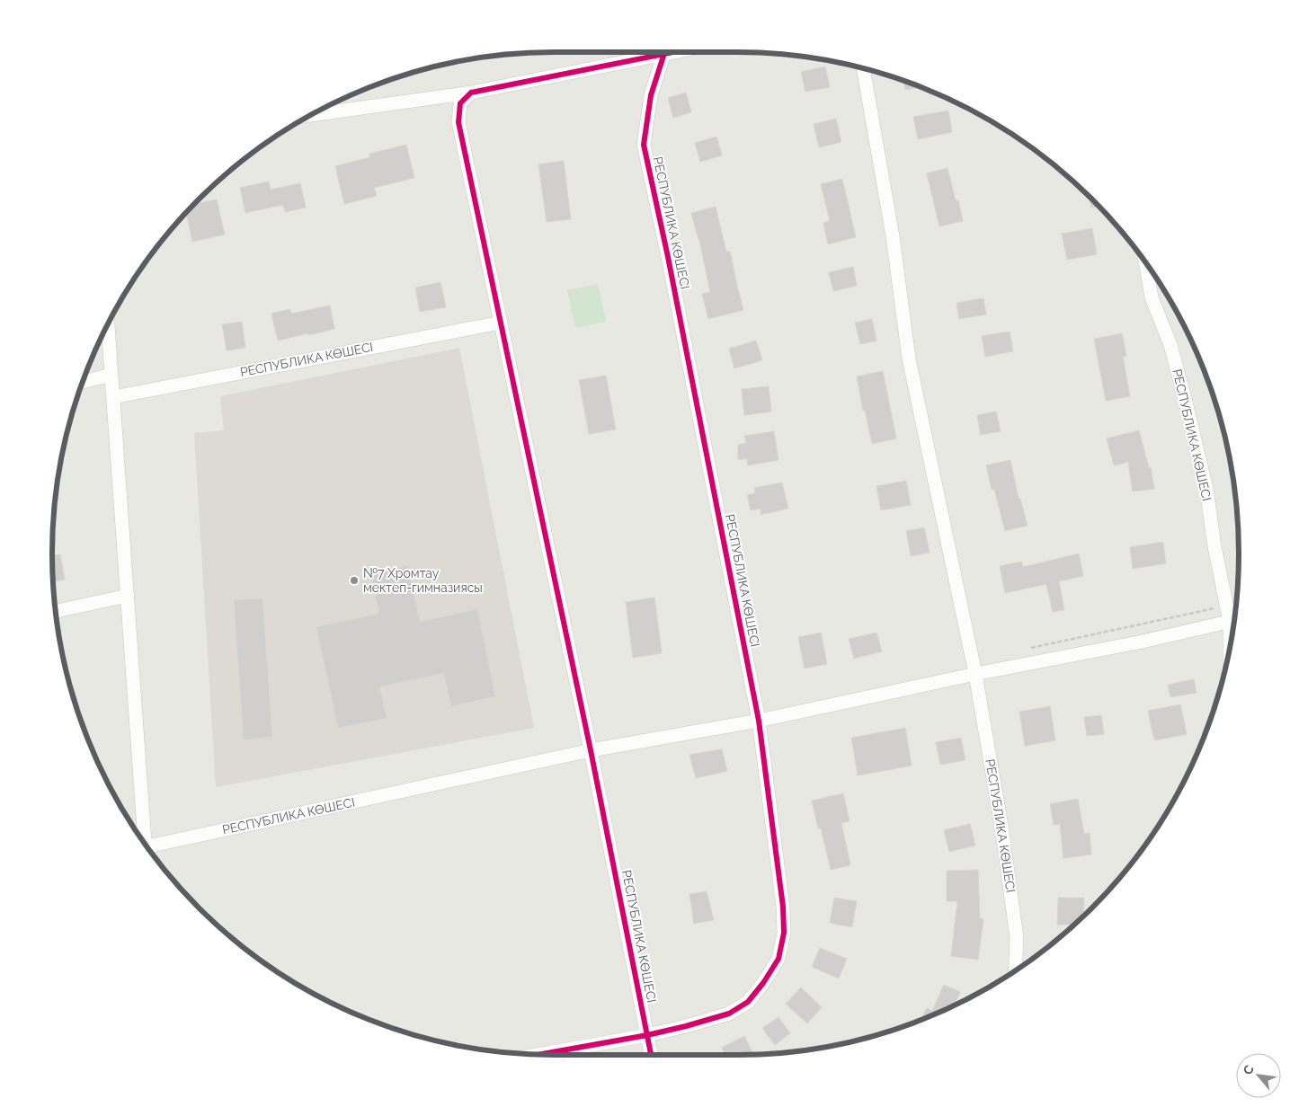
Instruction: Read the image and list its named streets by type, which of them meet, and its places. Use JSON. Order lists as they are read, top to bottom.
{
  "streets": {
    "street": ["РЕСПУБЛИКА КӨШЕСІ"]
  },
  "places": ["№7 Хромтау мектеп-гимназиясы"],
  "north": "top left"
}
